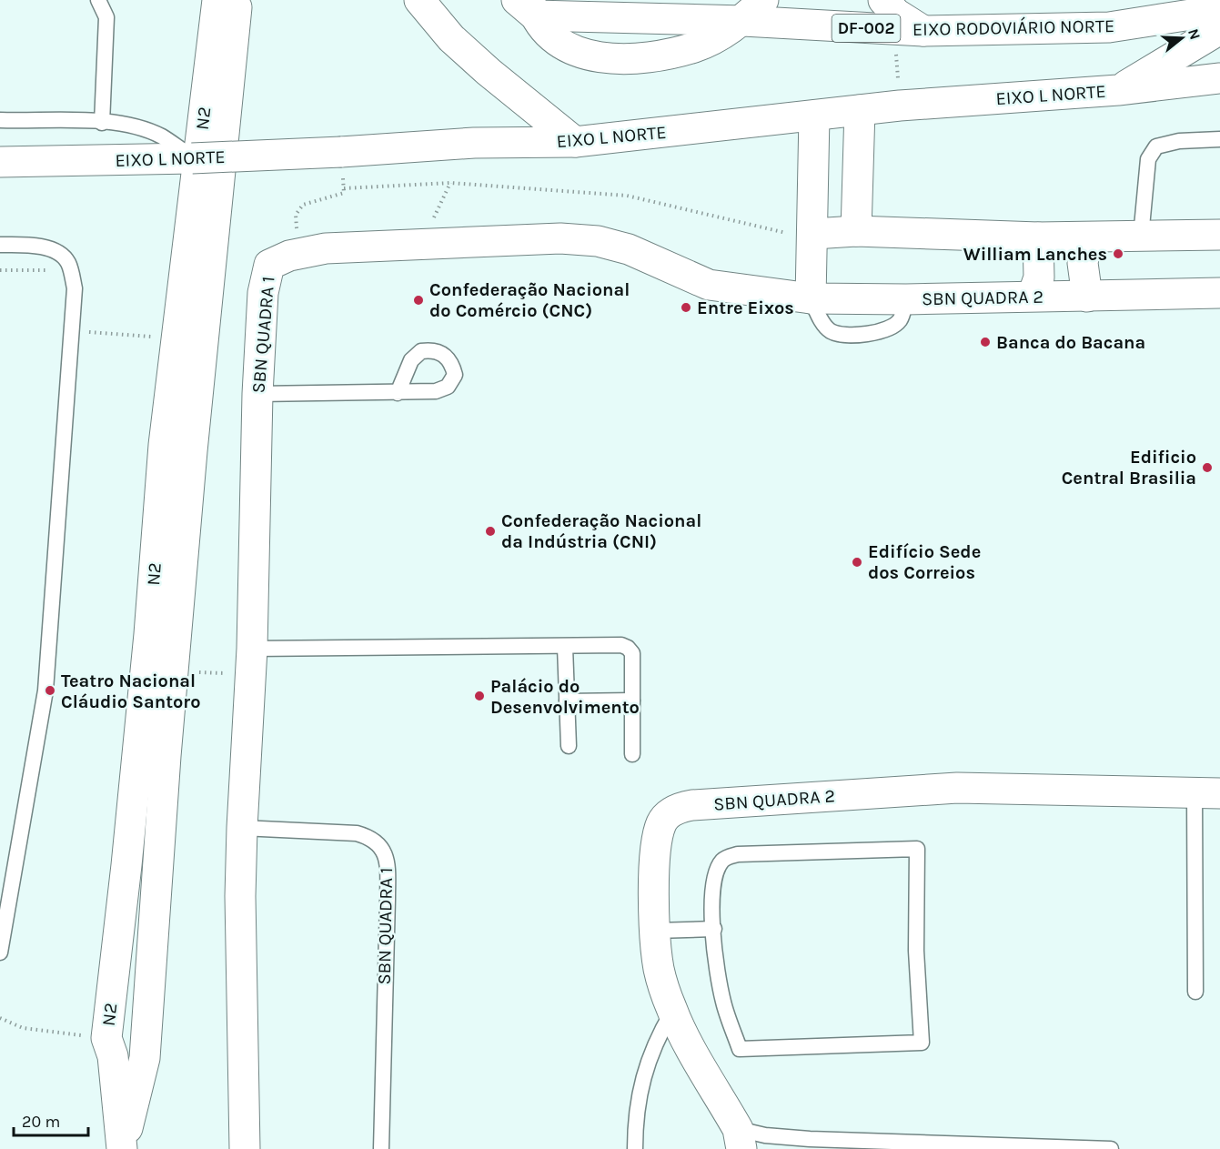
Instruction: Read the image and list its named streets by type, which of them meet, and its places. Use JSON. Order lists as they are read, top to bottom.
{
  "streets": {
    "main road": [
      "EIXO RODOVIÁRIO NORTE",
      "DF-002",
      "EIXO L NORTE",
      "N2",
      "SBN QUADRA 2",
      "SBN QUADRA 1"
    ]
  },
  "crossings": [
    ["SBN QUADRA 2", "SBN QUADRA 1"]
  ],
  "places": [
    "William Lanches",
    "Confederação Nacional do Comércio (CNC)",
    "Entre Eixos",
    "Banca do Bacana",
    "Edificio Central Brasilia",
    "Confederação Nacional da Indústria (CNI)",
    "Edifício Sede dos Correios",
    "Teatro Nacional Cláudio Santoro",
    "Palácio do Desenvolvimento"
  ],
  "scale_bar": "20 m",
  "north": "right"
}
